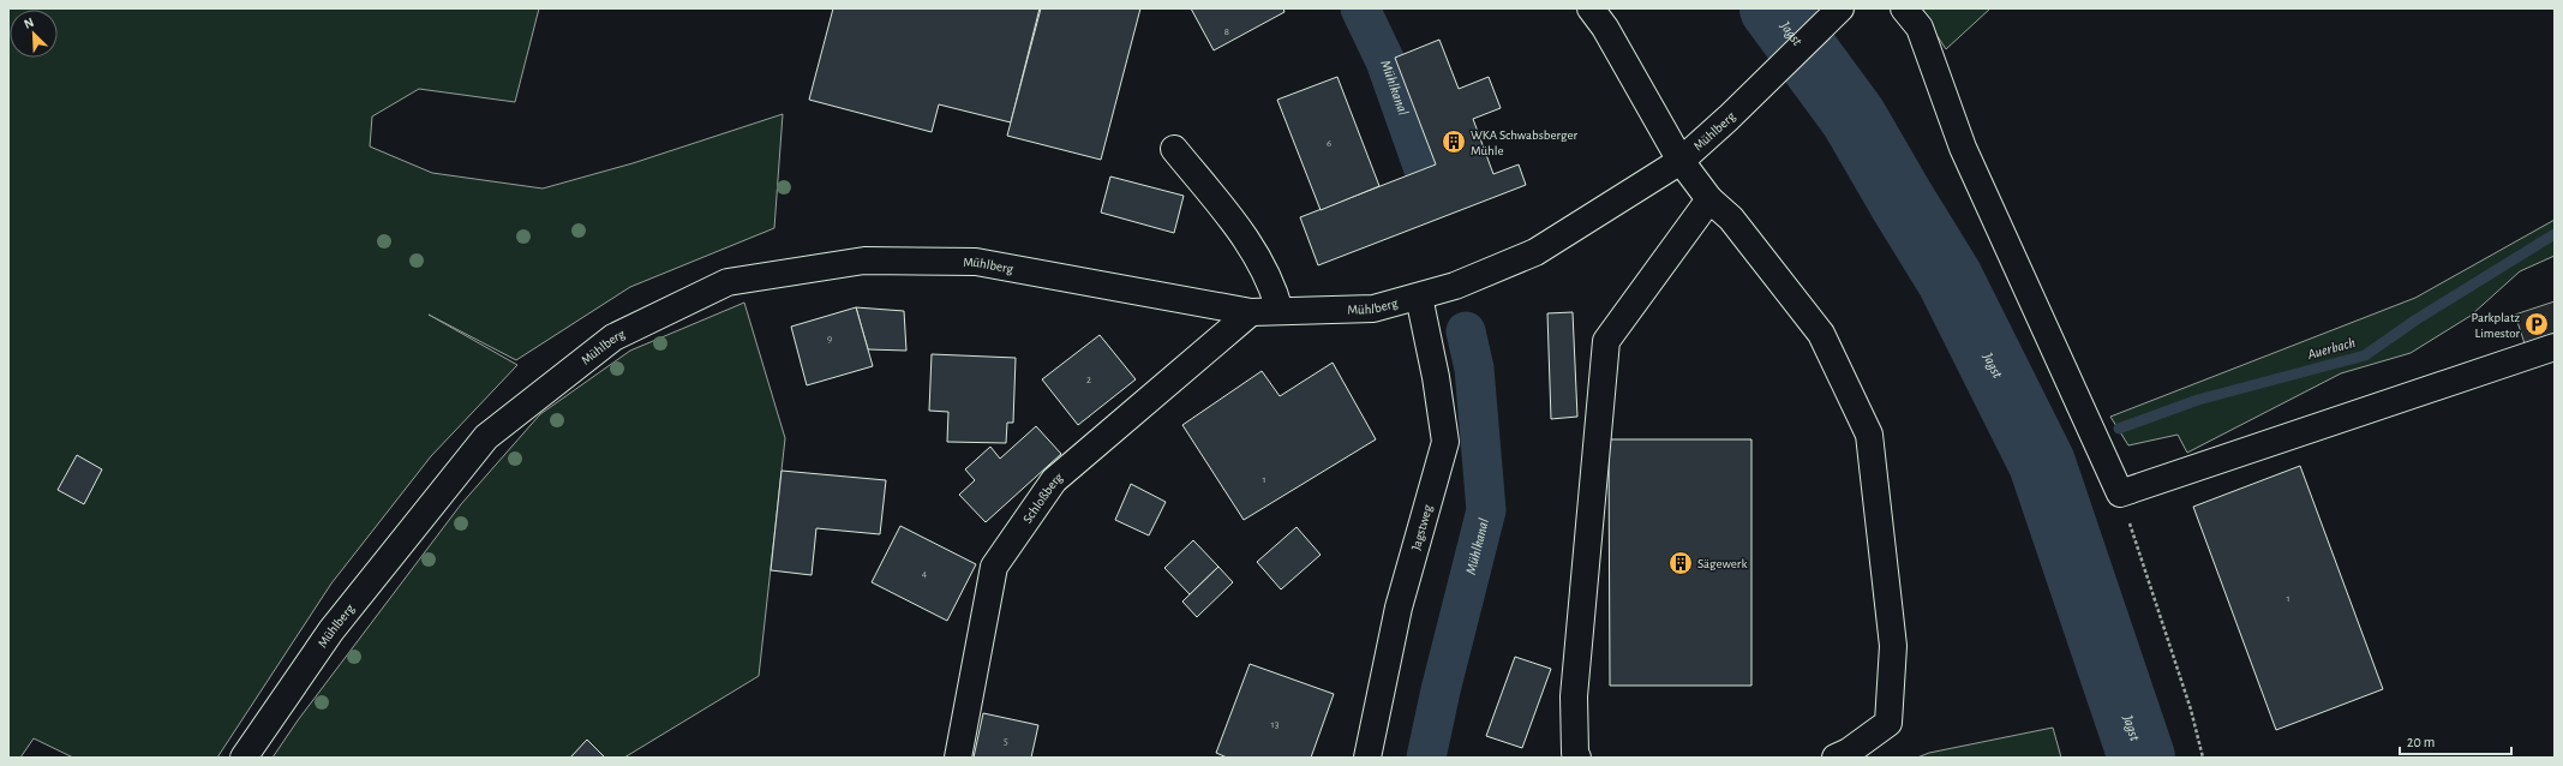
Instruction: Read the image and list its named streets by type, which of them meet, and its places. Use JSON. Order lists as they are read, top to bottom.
{
  "streets": {
    "street": ["Mühlberg", "Schloßberg", "Jagstweg"]
  },
  "crossings": [
    ["Mühlberg", "Schloßberg"],
    ["Mühlberg", "Jagstweg"]
  ],
  "water": ["Jagst", "Mühlkanal", "Auerbach"],
  "places": {
    "building": ["WKA Schwabsberger Mühle", "Sägewerk"],
    "parking": ["Parkplatz Limestor"]
  },
  "house_numbers": [
    "8",
    "6",
    "9",
    "2",
    "1",
    "4",
    "1",
    "13",
    "5"
  ],
  "scale_bar": "20 m",
  "north": "top left"
}
